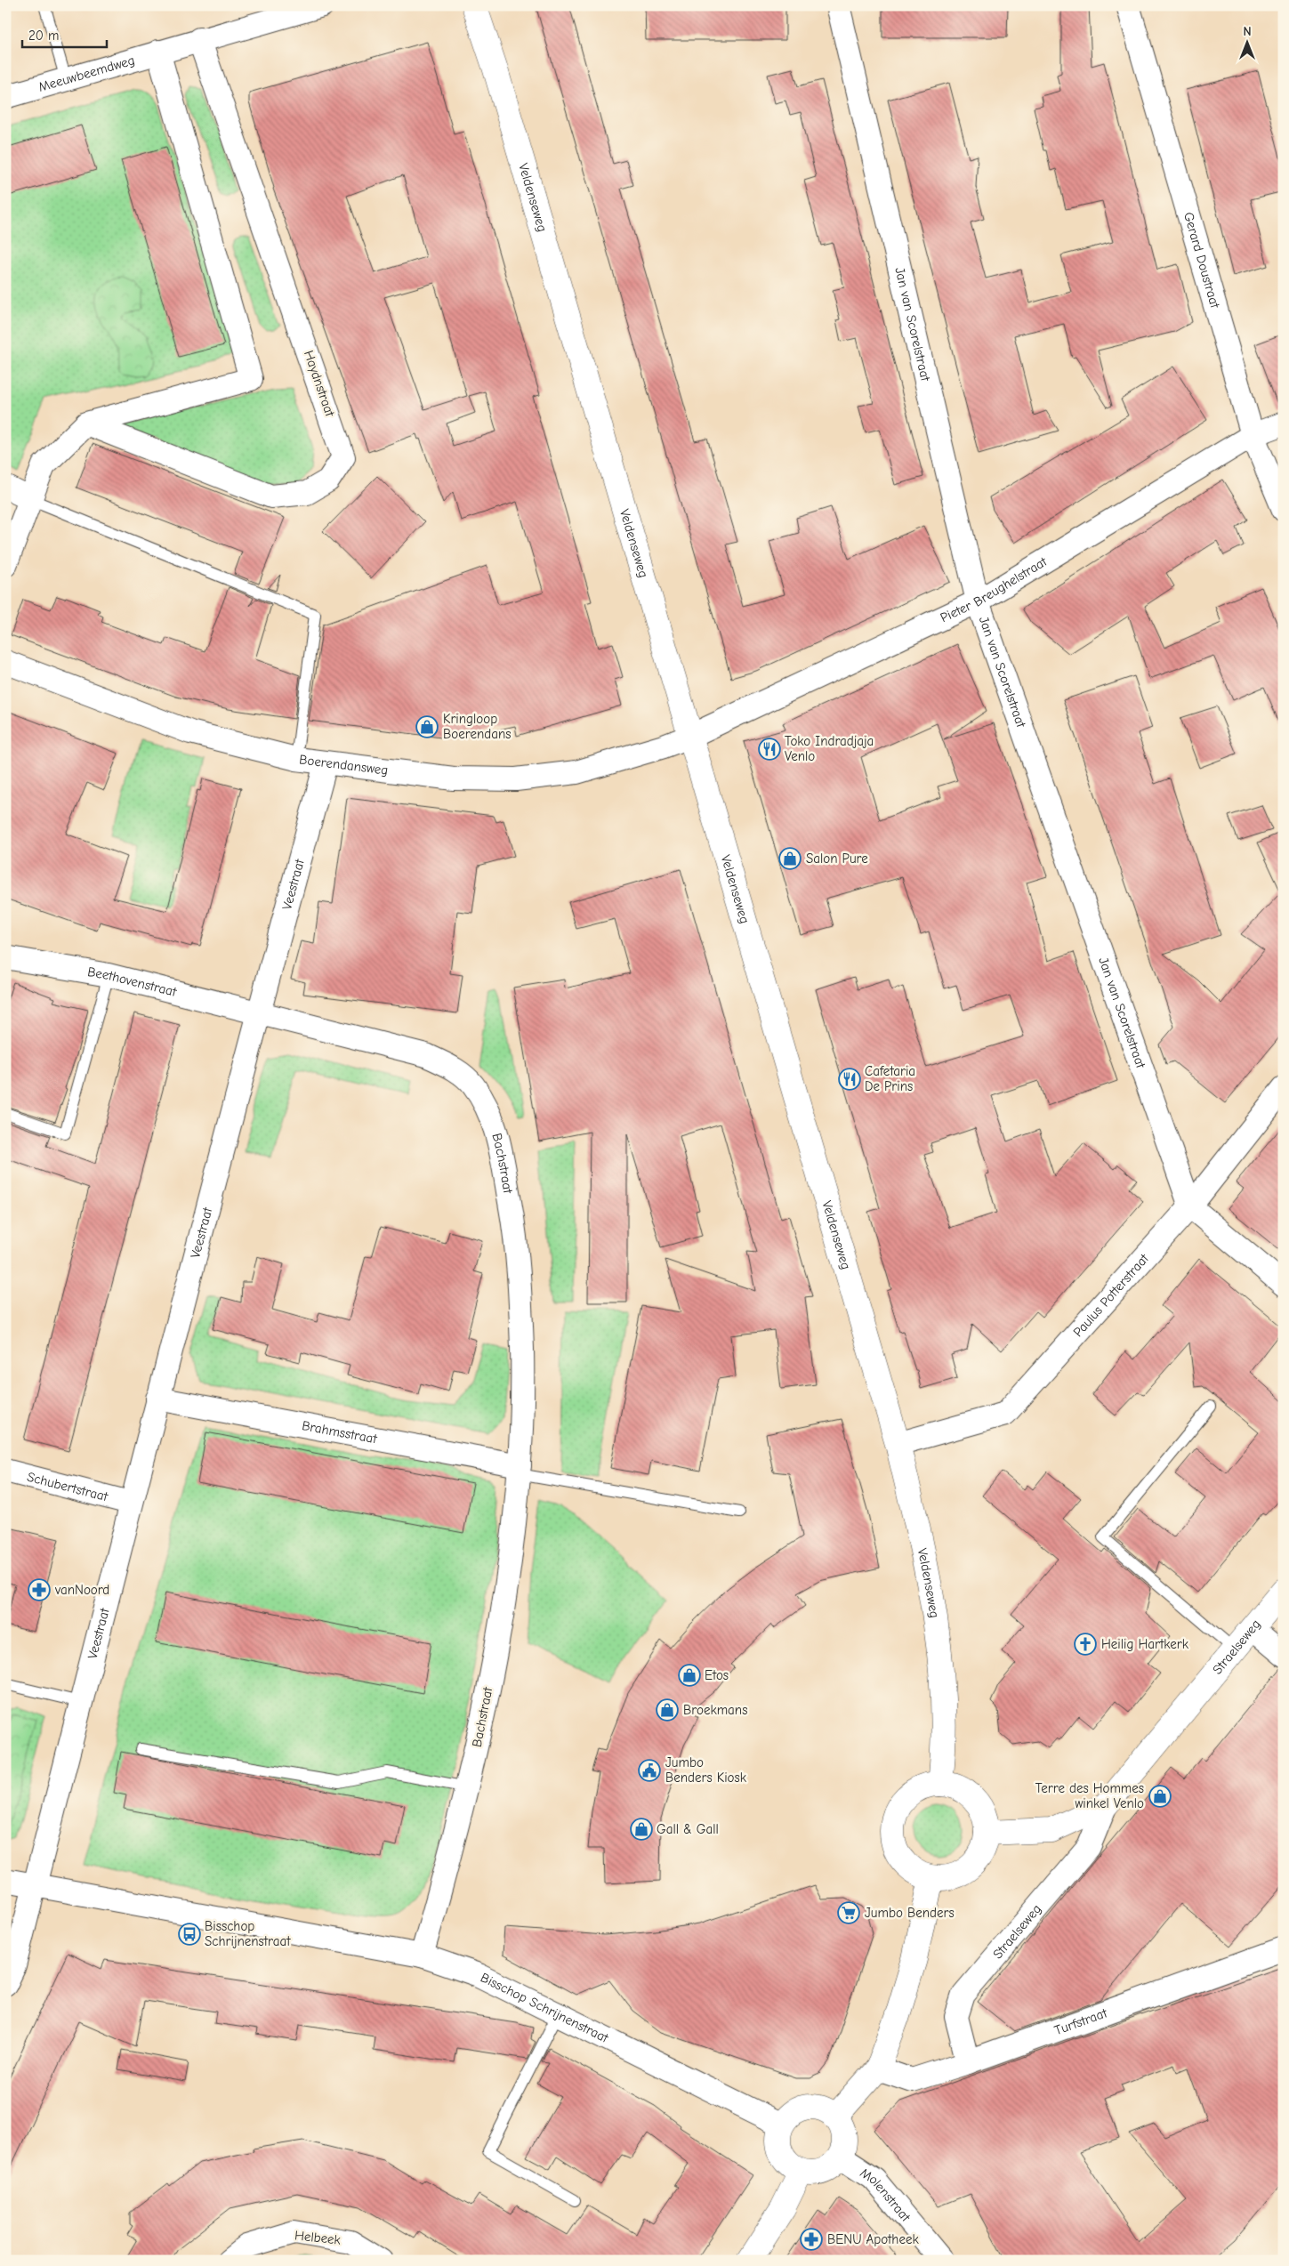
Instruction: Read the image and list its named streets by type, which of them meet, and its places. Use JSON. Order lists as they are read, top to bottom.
{
  "streets": {
    "street": [
      "Meeuwbeemdweg",
      "Veldenseweg",
      "Gerard Doustraat",
      "Jan van Scorelstraat",
      "Haydnstraat",
      "Pieter Breughelstraat",
      "Boerendansweg",
      "Veestraat",
      "Beethovenstraat",
      "Bachstraat",
      "Paulus Potterstraat",
      "Brahmsstraat",
      "Schubertstraat",
      "Straelseweg",
      "Bisschop Schrijnenstraat",
      "Turfstraat",
      "Molenstraat",
      "Helbeek"
    ]
  },
  "crossings": [
    ["Meeuwbeemdweg", "Haydnstraat"],
    ["Veldenseweg", "Pieter Breughelstraat"],
    ["Veldenseweg", "Boerendansweg"],
    ["Veldenseweg", "Paulus Potterstraat"],
    ["Veldenseweg", "Straelseweg"],
    ["Gerard Doustraat", "Pieter Breughelstraat"],
    ["Jan van Scorelstraat", "Pieter Breughelstraat"],
    ["Jan van Scorelstraat", "Paulus Potterstraat"],
    ["Pieter Breughelstraat", "Boerendansweg"],
    ["Boerendansweg", "Veestraat"],
    ["Veestraat", "Beethovenstraat"],
    ["Veestraat", "Bachstraat"],
    ["Veestraat", "Brahmsstraat"],
    ["Veestraat", "Schubertstraat"],
    ["Veestraat", "Bisschop Schrijnenstraat"],
    ["Beethovenstraat", "Bachstraat"],
    ["Bachstraat", "Brahmsstraat"],
    ["Bachstraat", "Bisschop Schrijnenstraat"],
    ["Straelseweg", "Turfstraat"],
    ["Bisschop Schrijnenstraat", "Molenstraat"]
  ],
  "places": {
    "shop": [
      "Kringloop Boerendans",
      "Salon Pure",
      "Etos",
      "Broekmans",
      "Terre des Hommes winkel Venlo",
      "Gall & Gall"
    ],
    "restaurant": ["Toko Indradjaja Venlo", "Cafetaria De Prins"],
    "pharmacy": ["vanNoord", "BENU Apotheek"],
    "church": ["Heilig Hartkerk"],
    "public building": ["Jumbo Benders Kiosk"],
    "supermarket": ["Jumbo Benders"],
    "bus stop": ["Bisschop Schrijnenstraat"]
  },
  "scale_bar": "20 m",
  "north": "top"
}
